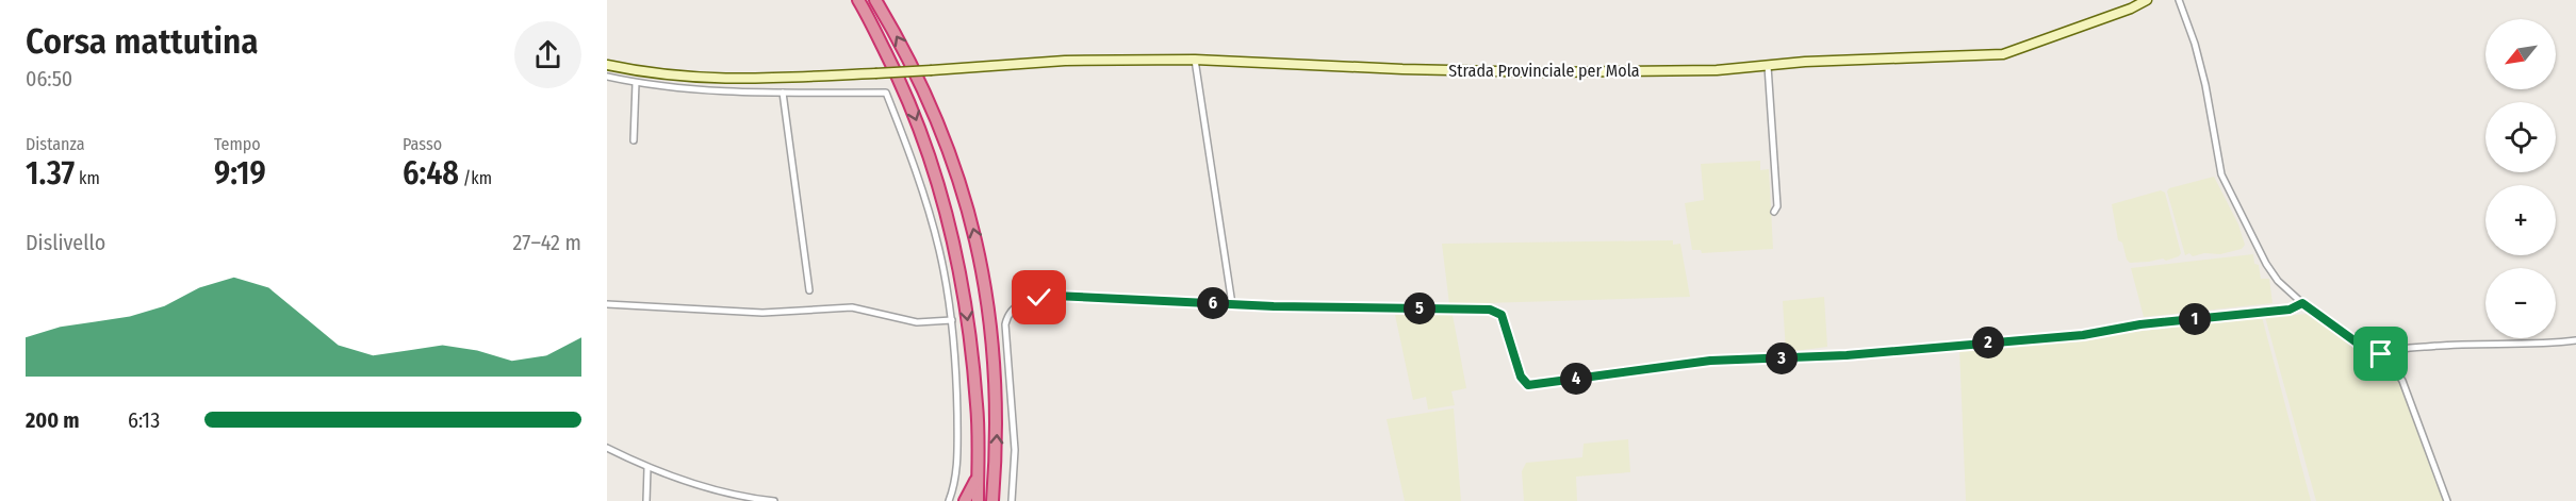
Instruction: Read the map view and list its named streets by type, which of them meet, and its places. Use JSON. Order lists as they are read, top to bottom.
{
  "streets": {
    "street": ["Strada Provinciale per Mola"]
  },
  "north": "bottom left",
  "page": {
    "heading": ["Corsa mattutina", "06:50"],
    "map_buttons": ["+", "−"],
    "stats": [
      ["Distanza", "1.37 km"],
      ["Tempo", "9:19"],
      ["Passo", "6:48 /km"]
    ],
    "chart": ["Dislivello", "27–42 m"],
    "pins": [
      "6",
      "5",
      "1",
      "2",
      "3",
      "4"
    ],
    "list": [
      {
        "name": "200 m",
        "note": "6:13"
      }
    ]
  }
}
